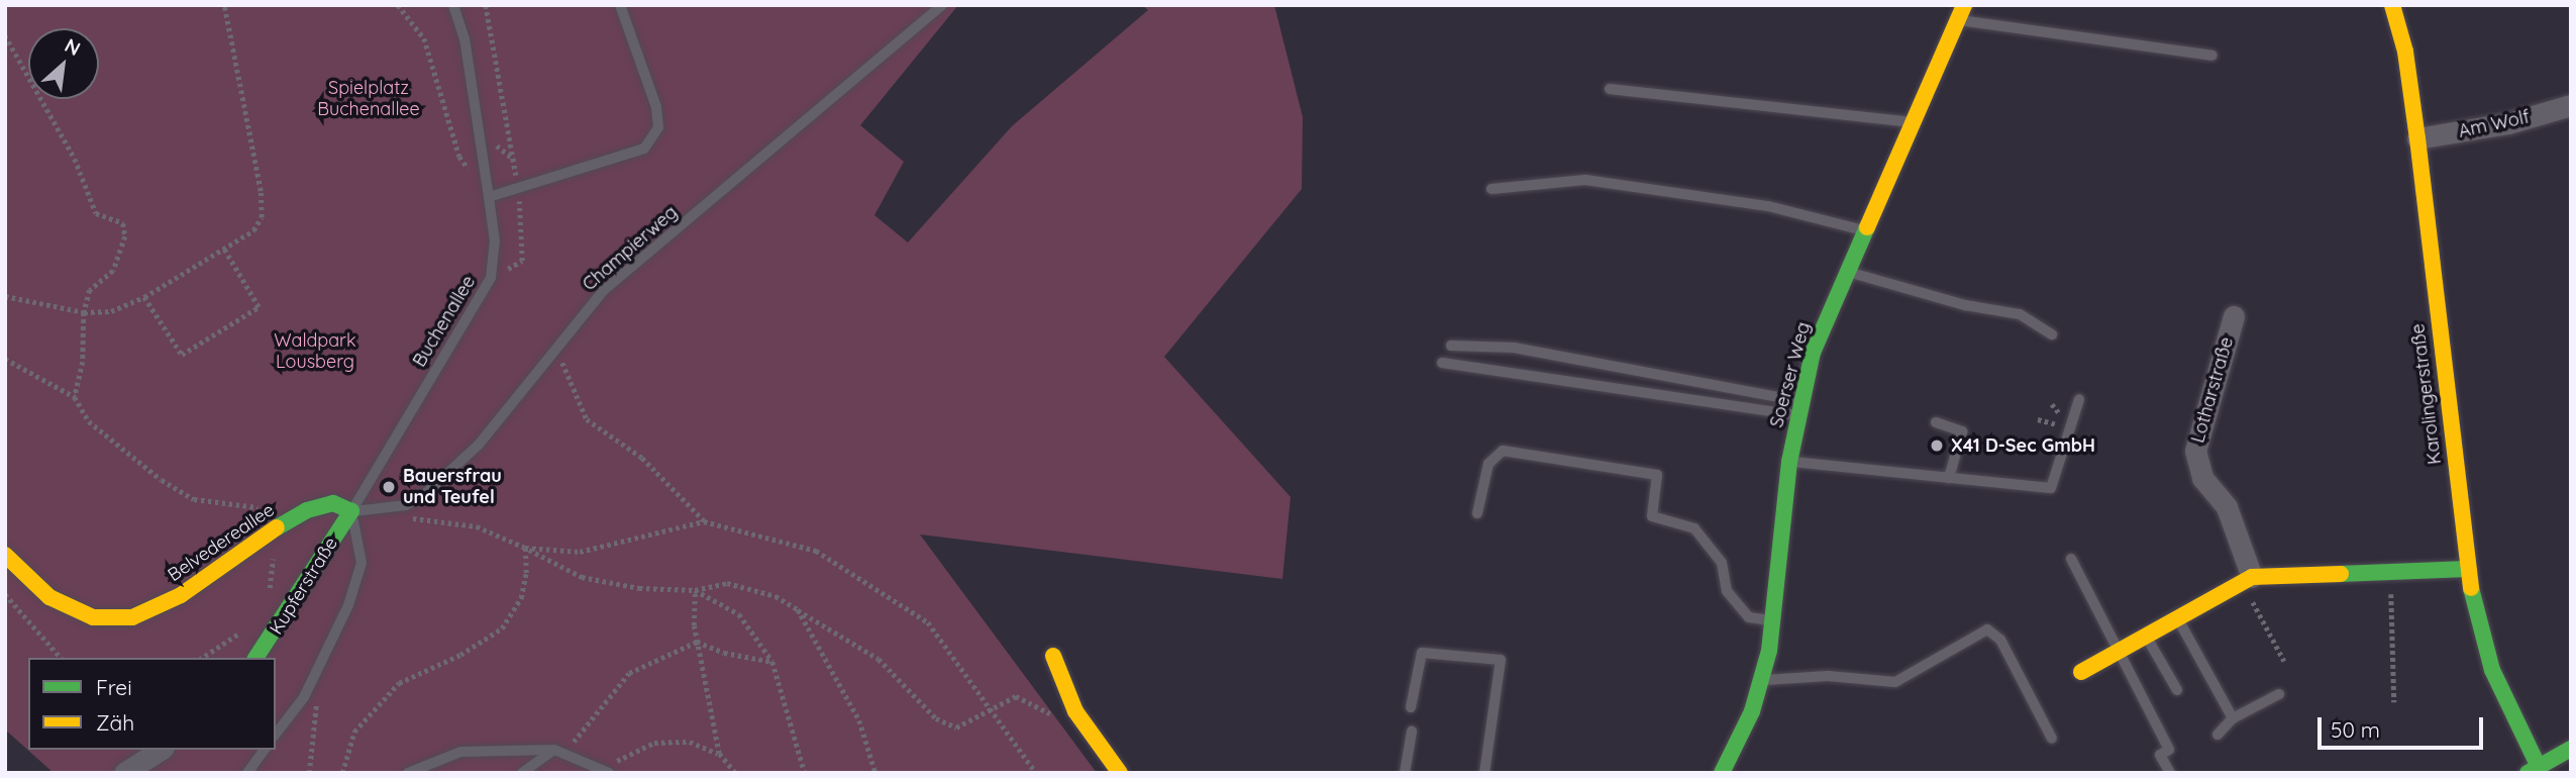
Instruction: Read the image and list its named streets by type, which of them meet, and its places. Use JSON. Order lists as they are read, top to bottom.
{
  "streets": {
    "street": [
      "Am Wolf",
      "Soerser Weg",
      "Lotharstraße",
      "Karolingerstraße",
      "Belvedereallee",
      "Kupferstraße"
    ],
    "lane": ["Champierweg", "Buchenallee"]
  },
  "crossings": [
    ["Am Wolf", "Karolingerstraße"],
    ["Champierweg", "Buchenallee"],
    ["Champierweg", "Belvedereallee"],
    ["Champierweg", "Kupferstraße"],
    ["Buchenallee", "Belvedereallee"],
    ["Buchenallee", "Kupferstraße"],
    ["Belvedereallee", "Kupferstraße"]
  ],
  "parks": ["Spielplatz Buchenallee", "Waldpark Lousberg"],
  "places": ["X41 D-Sec GmbH", "Bauersfrau und Teufel"],
  "legend": ["Frei", "Zäh"],
  "scale_bar": "50 m",
  "north": "top right"
}
